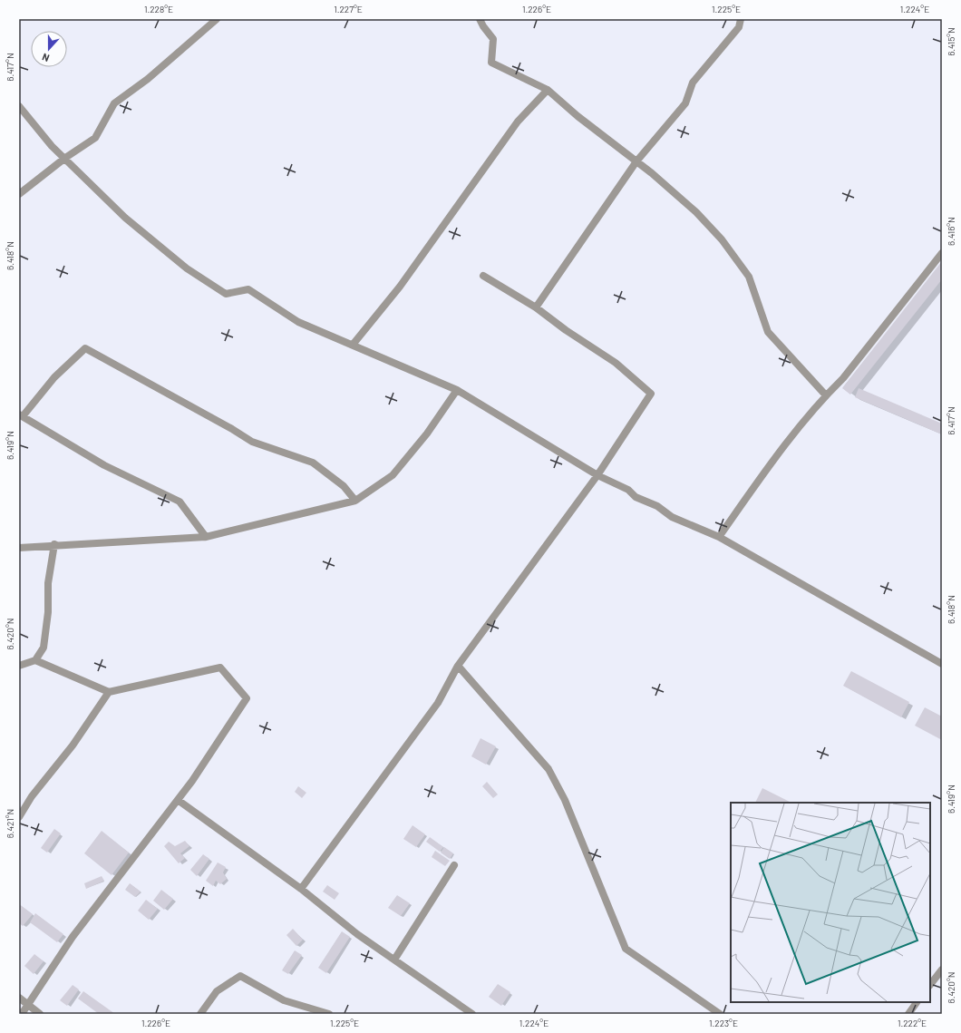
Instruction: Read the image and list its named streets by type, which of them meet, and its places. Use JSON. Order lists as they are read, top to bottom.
{
  "north": "bottom",
  "coordinates": [
    "1.228°E",
    "1.227°E",
    "1.226°E",
    "1.225°E",
    "1.224°E",
    "6.415°N",
    "6.417°N",
    "6.416°N",
    "6.418°N",
    "6.419°N",
    "6.420°N",
    "6.421°N",
    "1.223°E",
    "1.222°E"
  ]
}
